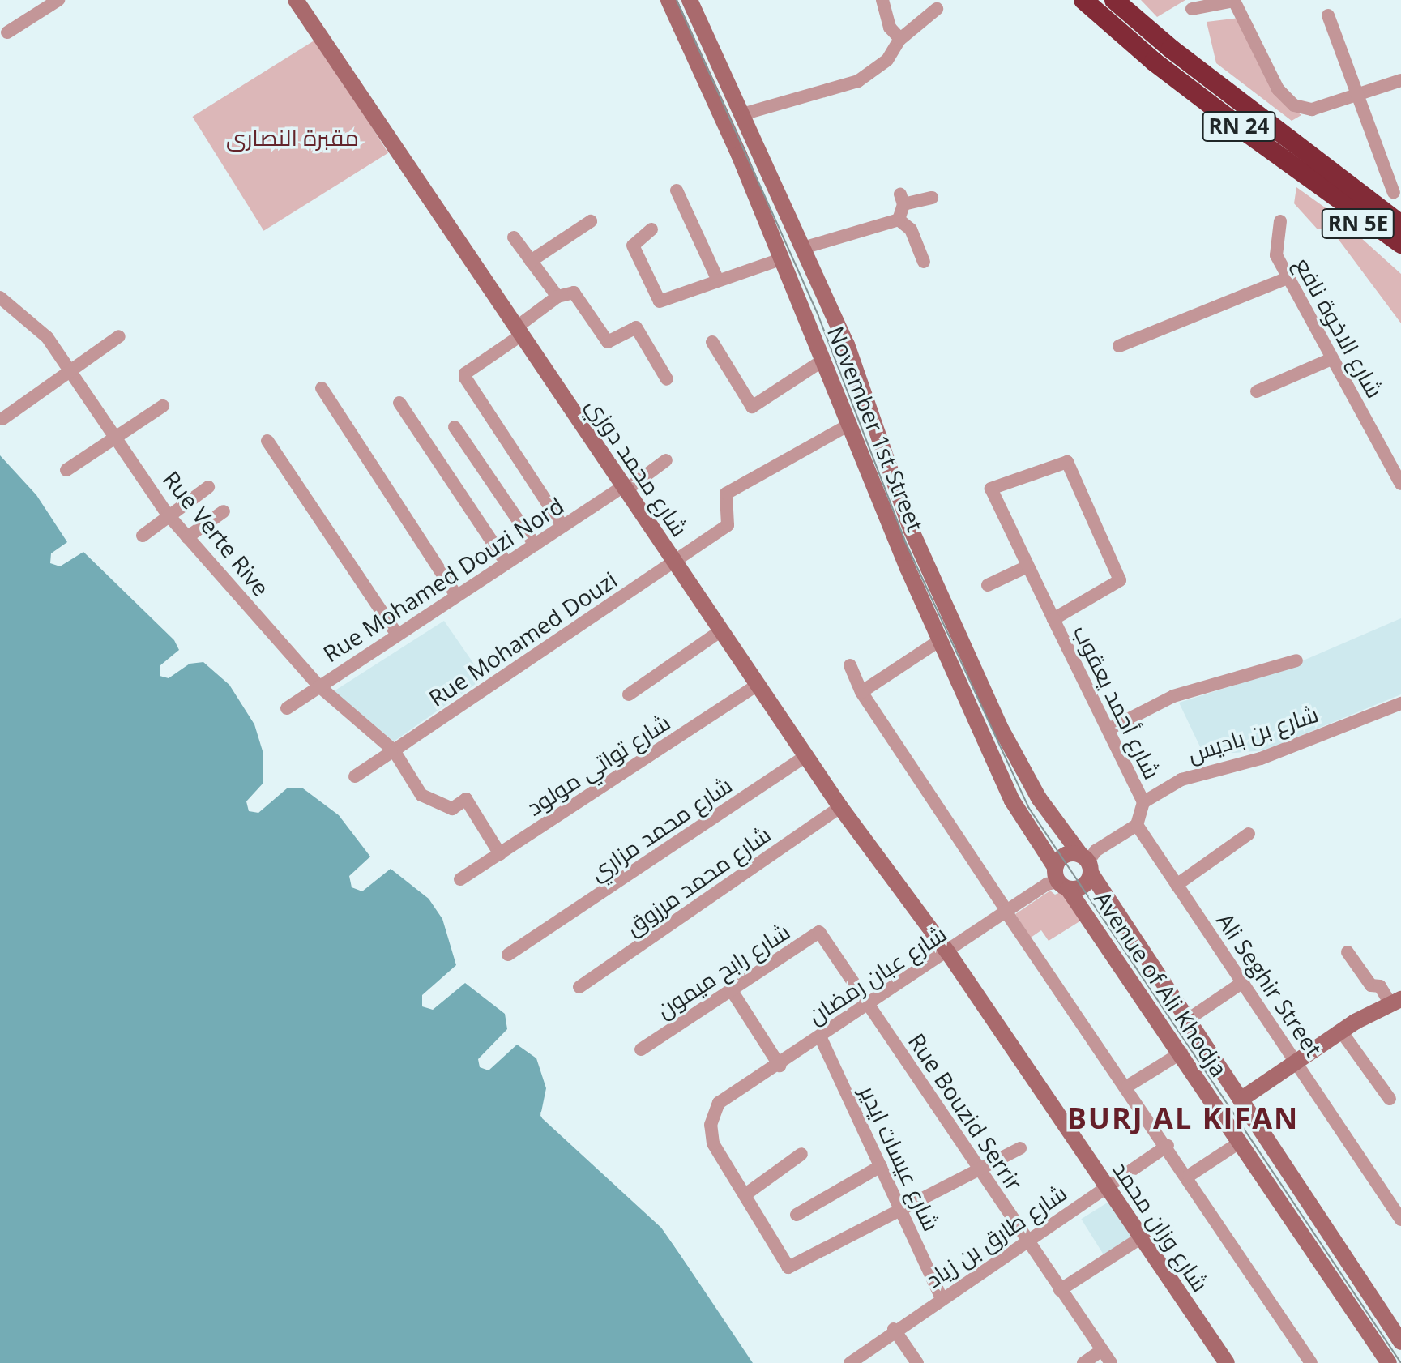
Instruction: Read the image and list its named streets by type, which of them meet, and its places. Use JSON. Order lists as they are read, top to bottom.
{
  "streets": {
    "highway": ["RN 24", "RN 5E"],
    "main road": [
      "November 1st Street",
      "شارع محمد دوزي",
      "Avenue of Ali Khodja",
      "شارع وزان محمد"
    ],
    "street": [
      "شارع الاخوة نافع",
      "Rue Verte Rive",
      "Rue Mohamed Douzi Nord",
      "Rue Mohamed Douzi",
      "شارع أحمد يعقوب",
      "شارع بن باديس",
      "شارع تواتي مولود",
      "شارع محمد مزاري",
      "شارع محمد مرزوق",
      "شارع رابح ميمون",
      "شارع عبان رمضان",
      "Ali Seghir Street",
      "Rue Bouzid Serrir",
      "شارع عيسات ايدير",
      "شارع طارق بن زياد"
    ]
  },
  "crossings": [
    ["RN 24", "RN 5E"],
    ["November 1st Street", "Rue Mohamed Douzi"],
    ["November 1st Street", "شارع عبان رمضان"],
    ["November 1st Street", "Avenue of Ali Khodja"],
    ["شارع محمد دوزي", "Rue Mohamed Douzi Nord"],
    ["شارع محمد دوزي", "Rue Mohamed Douzi"],
    ["شارع محمد دوزي", "شارع تواتي مولود"],
    ["شارع محمد دوزي", "شارع محمد مزاري"],
    ["شارع محمد دوزي", "شارع محمد مرزوق"],
    ["شارع محمد دوزي", "شارع عبان رمضان"],
    ["شارع محمد دوزي", "شارع وزان محمد"],
    ["Rue Verte Rive", "Rue Mohamed Douzi Nord"],
    ["Rue Verte Rive", "Rue Mohamed Douzi"],
    ["Rue Verte Rive", "شارع تواتي مولود"],
    ["شارع أحمد يعقوب", "شارع بن باديس"],
    ["شارع رابح ميمون", "شارع عبان رمضان"],
    ["شارع رابح ميمون", "Rue Bouzid Serrir"],
    ["شارع عبان رمضان", "Avenue of Ali Khodja"],
    ["شارع عبان رمضان", "Rue Bouzid Serrir"],
    ["شارع عبان رمضان", "شارع عيسات ايدير"],
    ["شارع عبان رمضان", "شارع وزان محمد"],
    ["Rue Bouzid Serrir", "شارع طارق بن زياد"],
    ["شارع عيسات ايدير", "شارع طارق بن زياد"],
    ["شارع وزان محمد", "شارع طارق بن زياد"]
  ],
  "districts": ["BURJ AL KIFAN"],
  "parks": ["مقبرة النصارى"]
}
